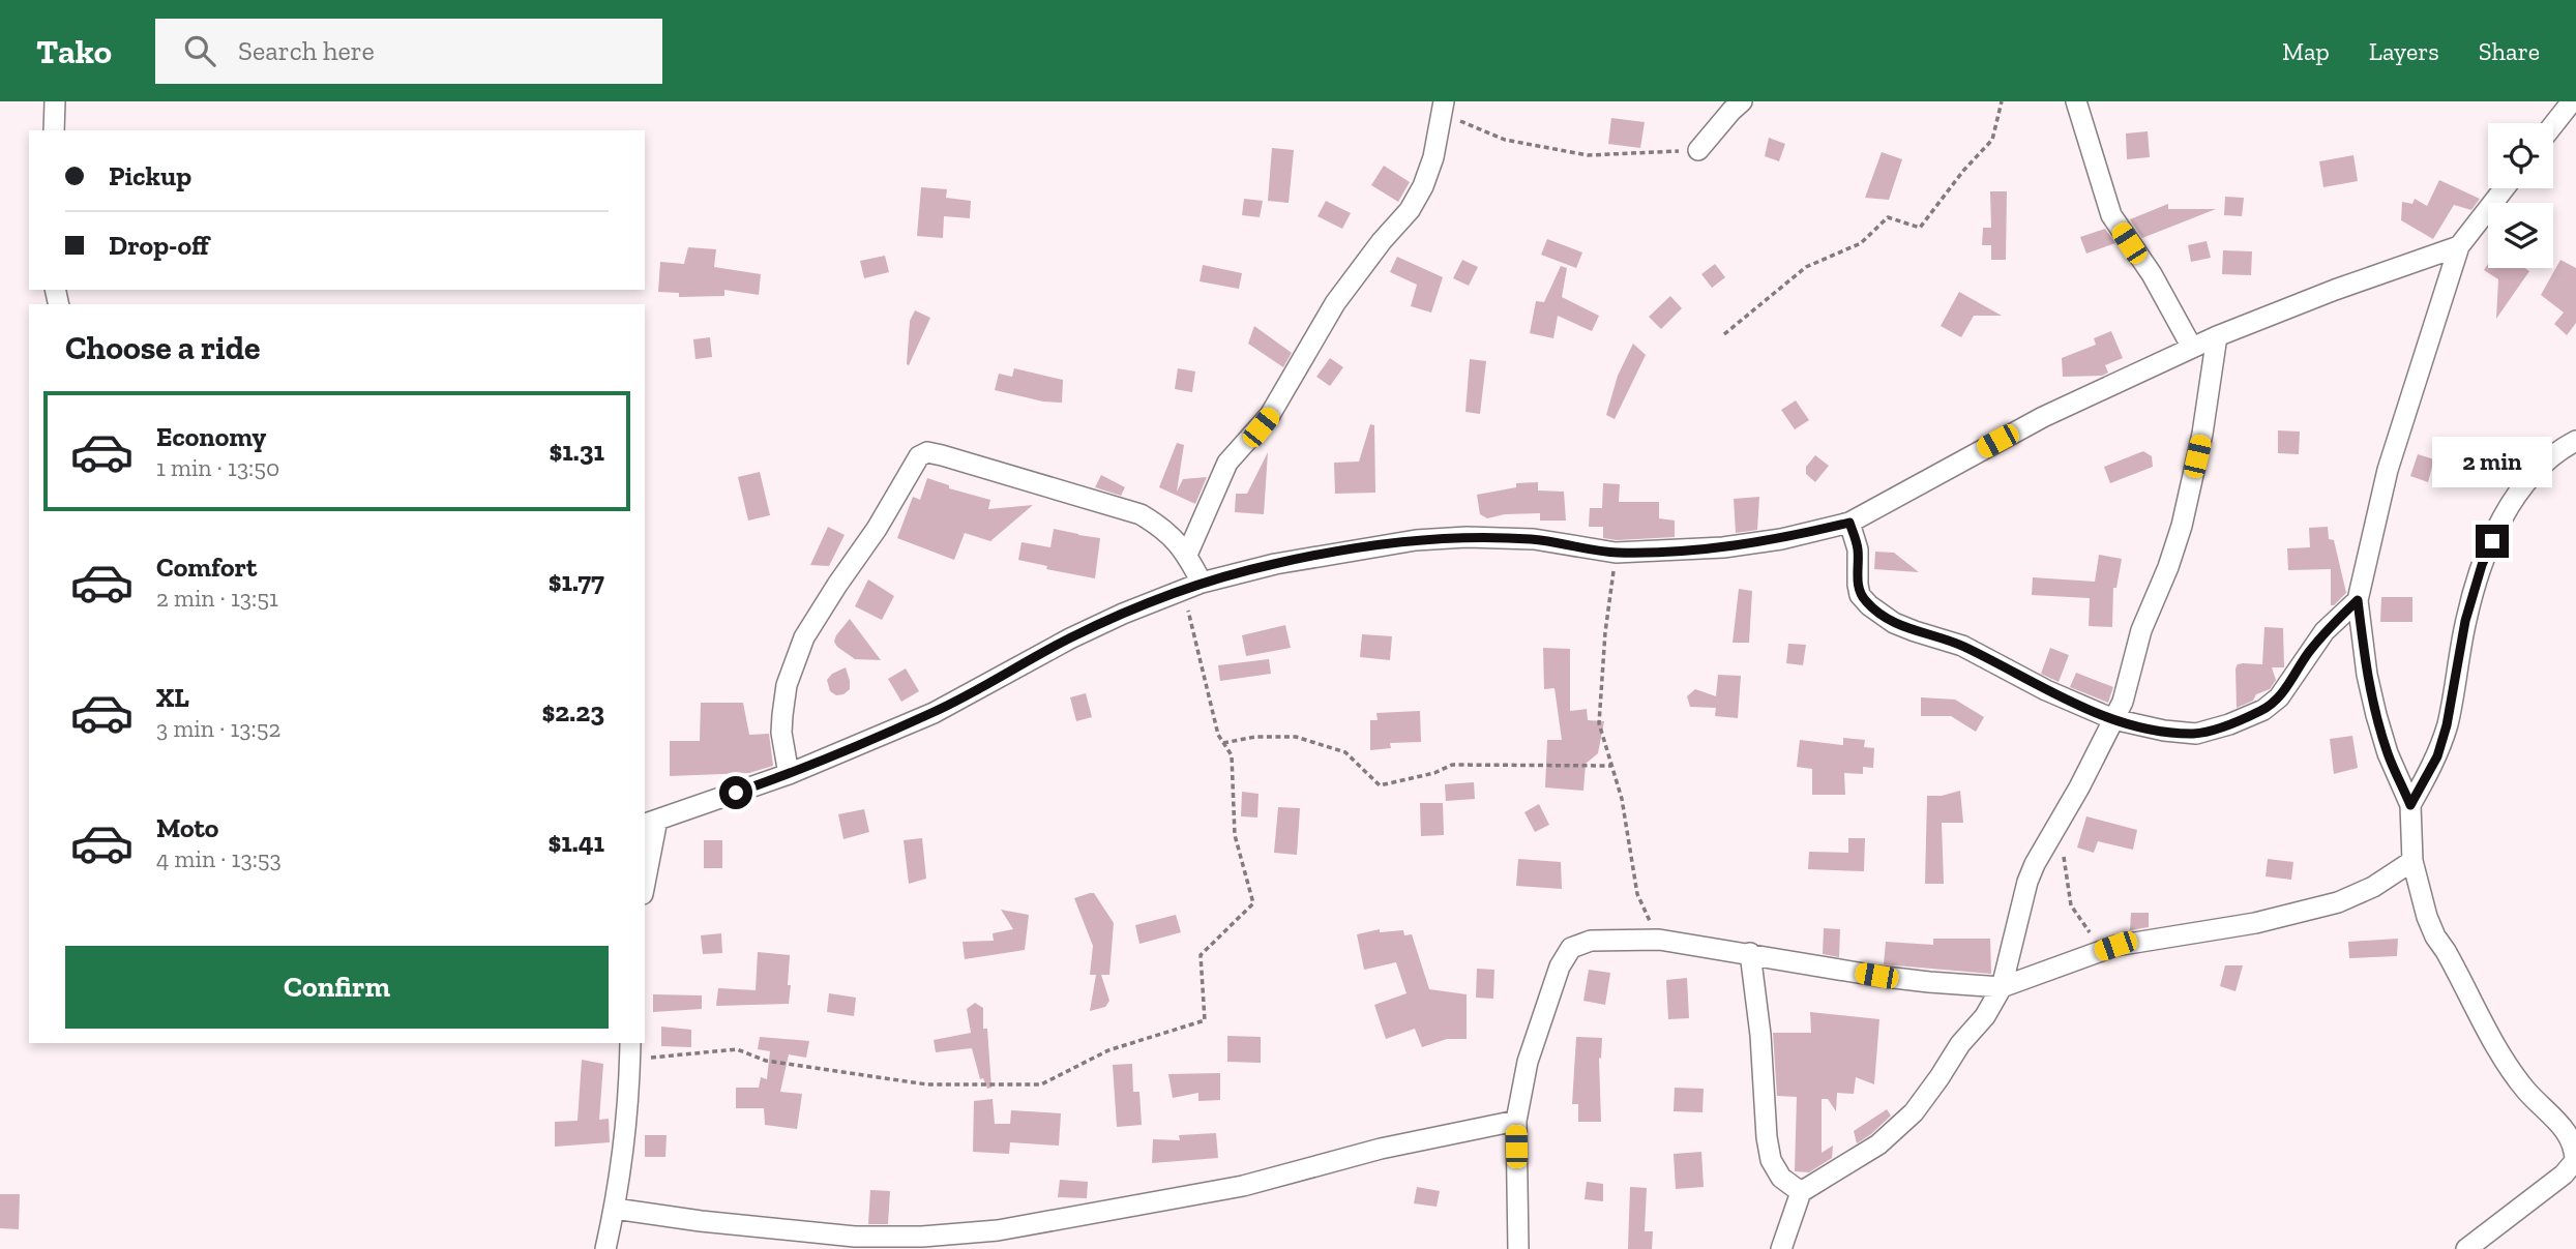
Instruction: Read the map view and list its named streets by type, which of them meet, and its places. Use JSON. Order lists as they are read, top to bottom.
{
  "page": {
    "header": "Tako",
    "search": "Search here",
    "nav": ["Map", "Layers", "Share"],
    "banner": ["Pickup", "Drop-off"],
    "heading": "Choose a ride",
    "list": [
      {
        "name": "Economy",
        "note": "1 min · 13:50",
        "value": "$1.31"
      },
      {
        "name": "Comfort",
        "note": "2 min · 13:51",
        "value": "$1.77"
      },
      {
        "name": "XL",
        "note": "3 min · 13:52",
        "value": "$2.23"
      },
      {
        "name": "Moto",
        "note": "4 min · 13:53",
        "value": "$1.41"
      }
    ],
    "bubble": "2 min",
    "buttons": "Confirm"
  }
}
